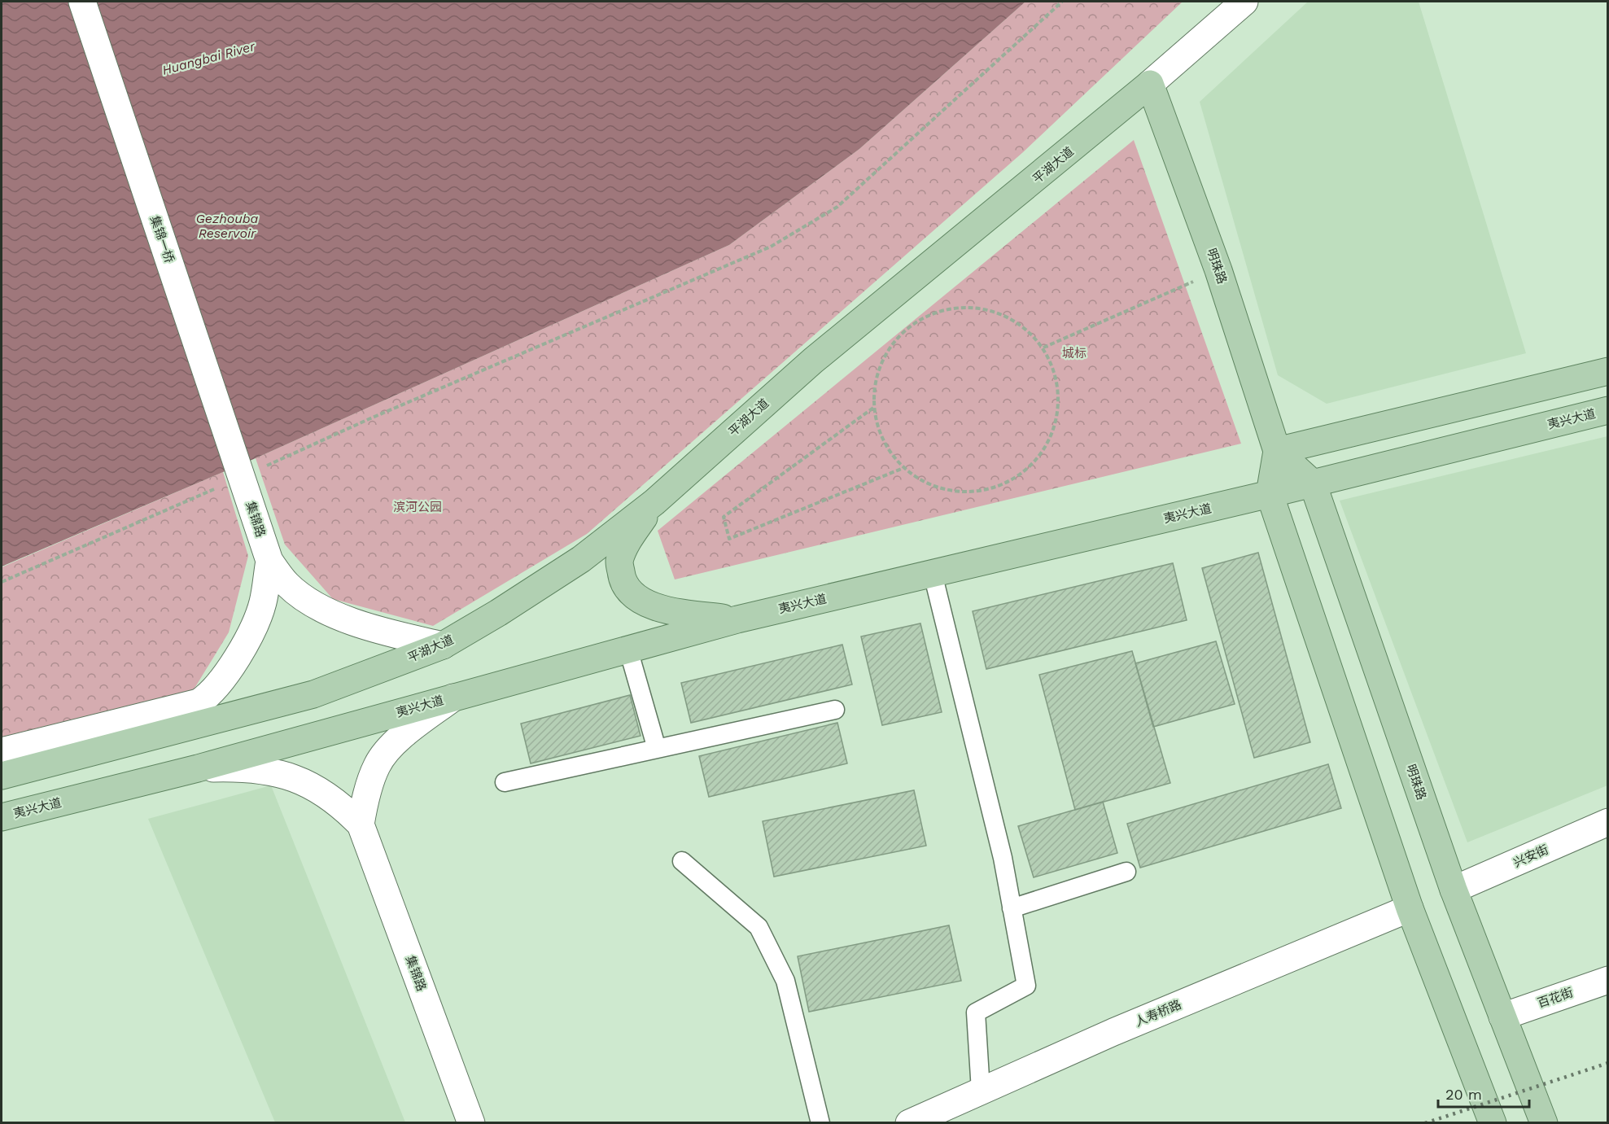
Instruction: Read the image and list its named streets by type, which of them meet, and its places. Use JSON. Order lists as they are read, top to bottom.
{
  "streets": {
    "main road": ["平湖大道", "明珠路", "夷兴大道"],
    "street": [
      "集锦一桥",
      "集锦路",
      "兴安街",
      "百花街",
      "人寿桥路"
    ]
  },
  "crossings": [
    ["平湖大道", "明珠路"],
    ["集锦一桥", "集锦路"],
    ["明珠路", "夷兴大道"],
    ["明珠路", "兴安街"],
    ["明珠路", "百花街"],
    ["明珠路", "人寿桥路"]
  ],
  "water": ["Huangbai River", "Gezhouba Reservoir"],
  "parks": ["城标", "滨河公园"],
  "scale_bar": "20 m"
}
